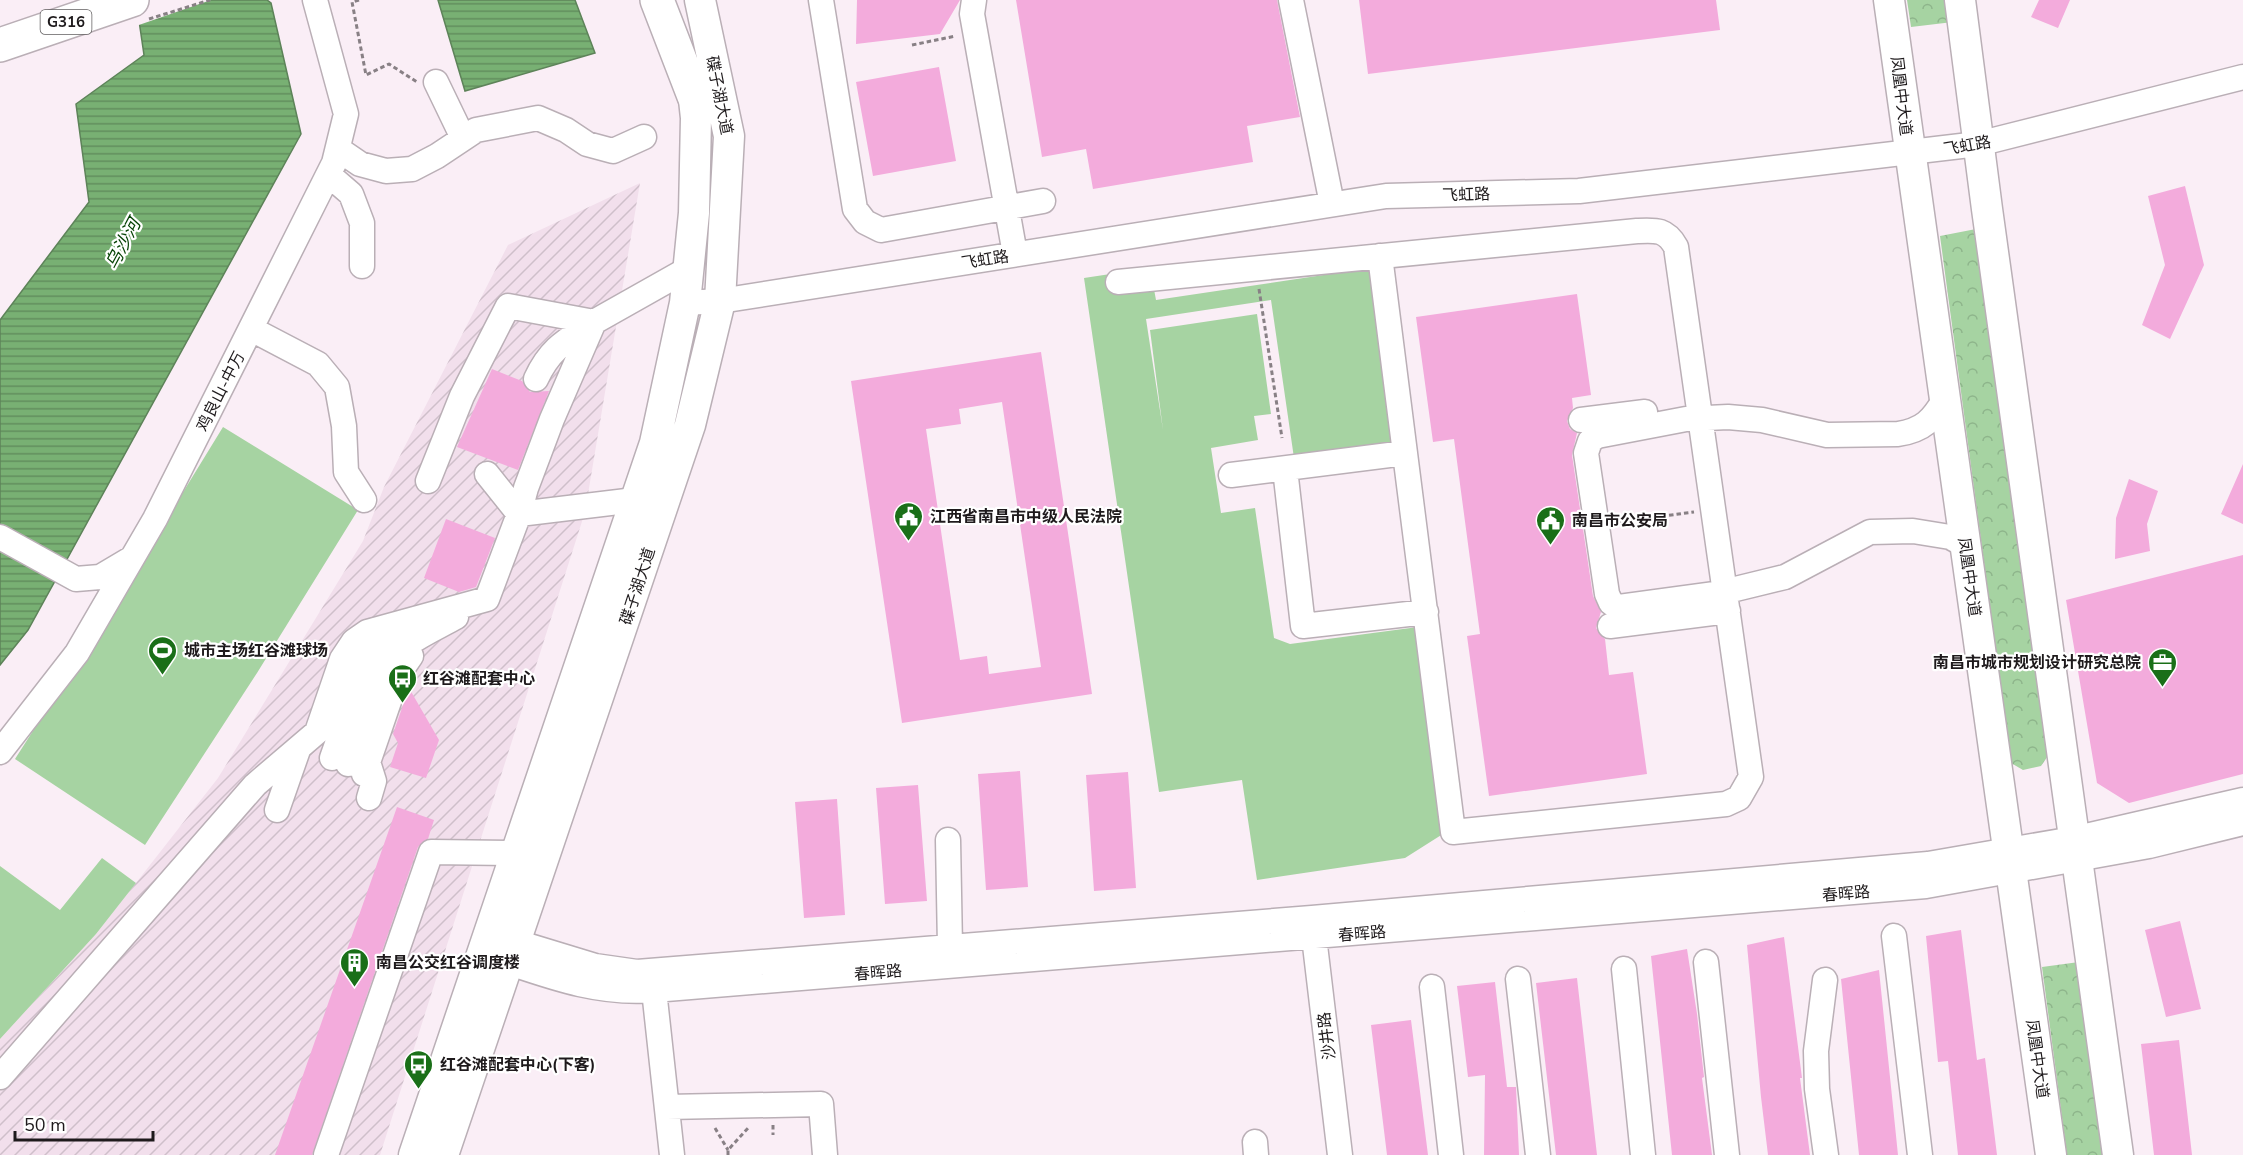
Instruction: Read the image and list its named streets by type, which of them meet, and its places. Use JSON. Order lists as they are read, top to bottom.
{
  "streets": {
    "highway": ["G316"],
    "main road": ["碟子湖大道", "凤凰中大道"],
    "street": [
      "飞虹路",
      "鸡良山-中万",
      "春晖路",
      "沙井路"
    ]
  },
  "crossings": [
    ["碟子湖大道", "飞虹路"],
    ["碟子湖大道", "春晖路"],
    ["凤凰中大道", "飞虹路"],
    ["凤凰中大道", "春晖路"],
    ["春晖路", "沙井路"]
  ],
  "water": ["乌沙河"],
  "places": {
    "public building": ["江西省南昌市中级人民法院", "南昌市公安局"],
    "sports": ["城市主场红谷滩球场"],
    "office": ["南昌市城市规划设计研究总院"],
    "bus stop": ["红谷滩配套中心", "红谷滩配套中心(下客)"],
    "building": ["南昌公交红谷调度楼"]
  },
  "scale_bar": "50 m"
}
